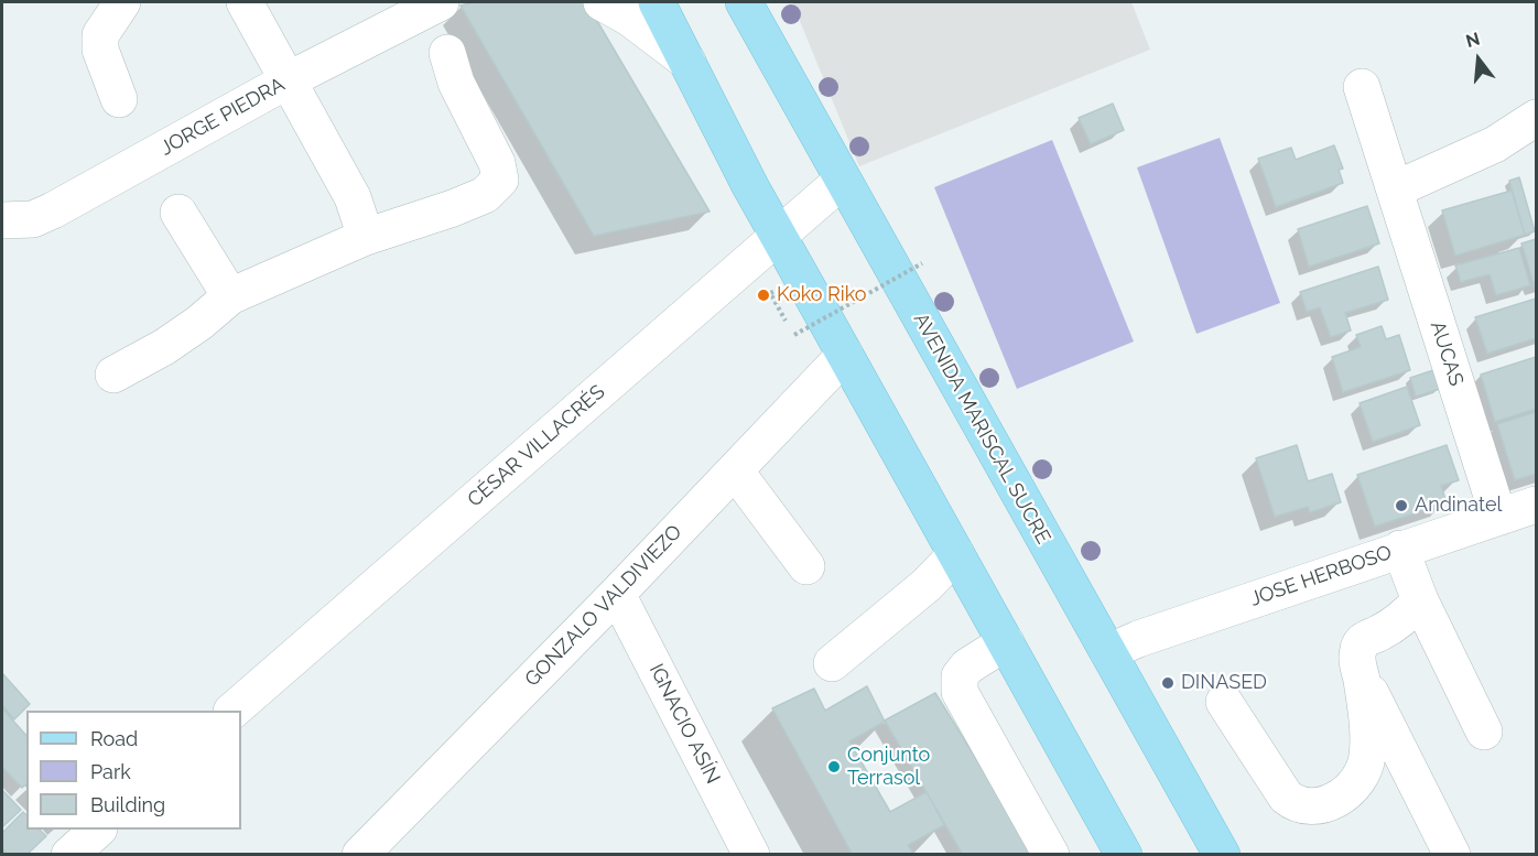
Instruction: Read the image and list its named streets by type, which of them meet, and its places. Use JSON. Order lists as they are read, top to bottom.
{
  "streets": {
    "main road": ["AVENIDA MARISCAL SUCRE"],
    "street": [
      "JORGE PIEDRA",
      "AUCAS",
      "CÉSAR VILLACRÉS",
      "JOSE HERBOSO",
      "GONZALO VALDIVIEZO",
      "IGNACIO ASÍN"
    ]
  },
  "crossings": [
    ["AUCAS", "JOSE HERBOSO"],
    ["AVENIDA MARISCAL SUCRE", "CÉSAR VILLACRÉS"],
    ["AVENIDA MARISCAL SUCRE", "JOSE HERBOSO"],
    ["GONZALO VALDIVIEZO", "IGNACIO ASÍN"]
  ],
  "places": [
    "Koko Riko",
    "Andinatel",
    "DINASED",
    "Conjunto Terrasol"
  ],
  "legend": ["Road", "Park", "Building"],
  "north": "top"
}
